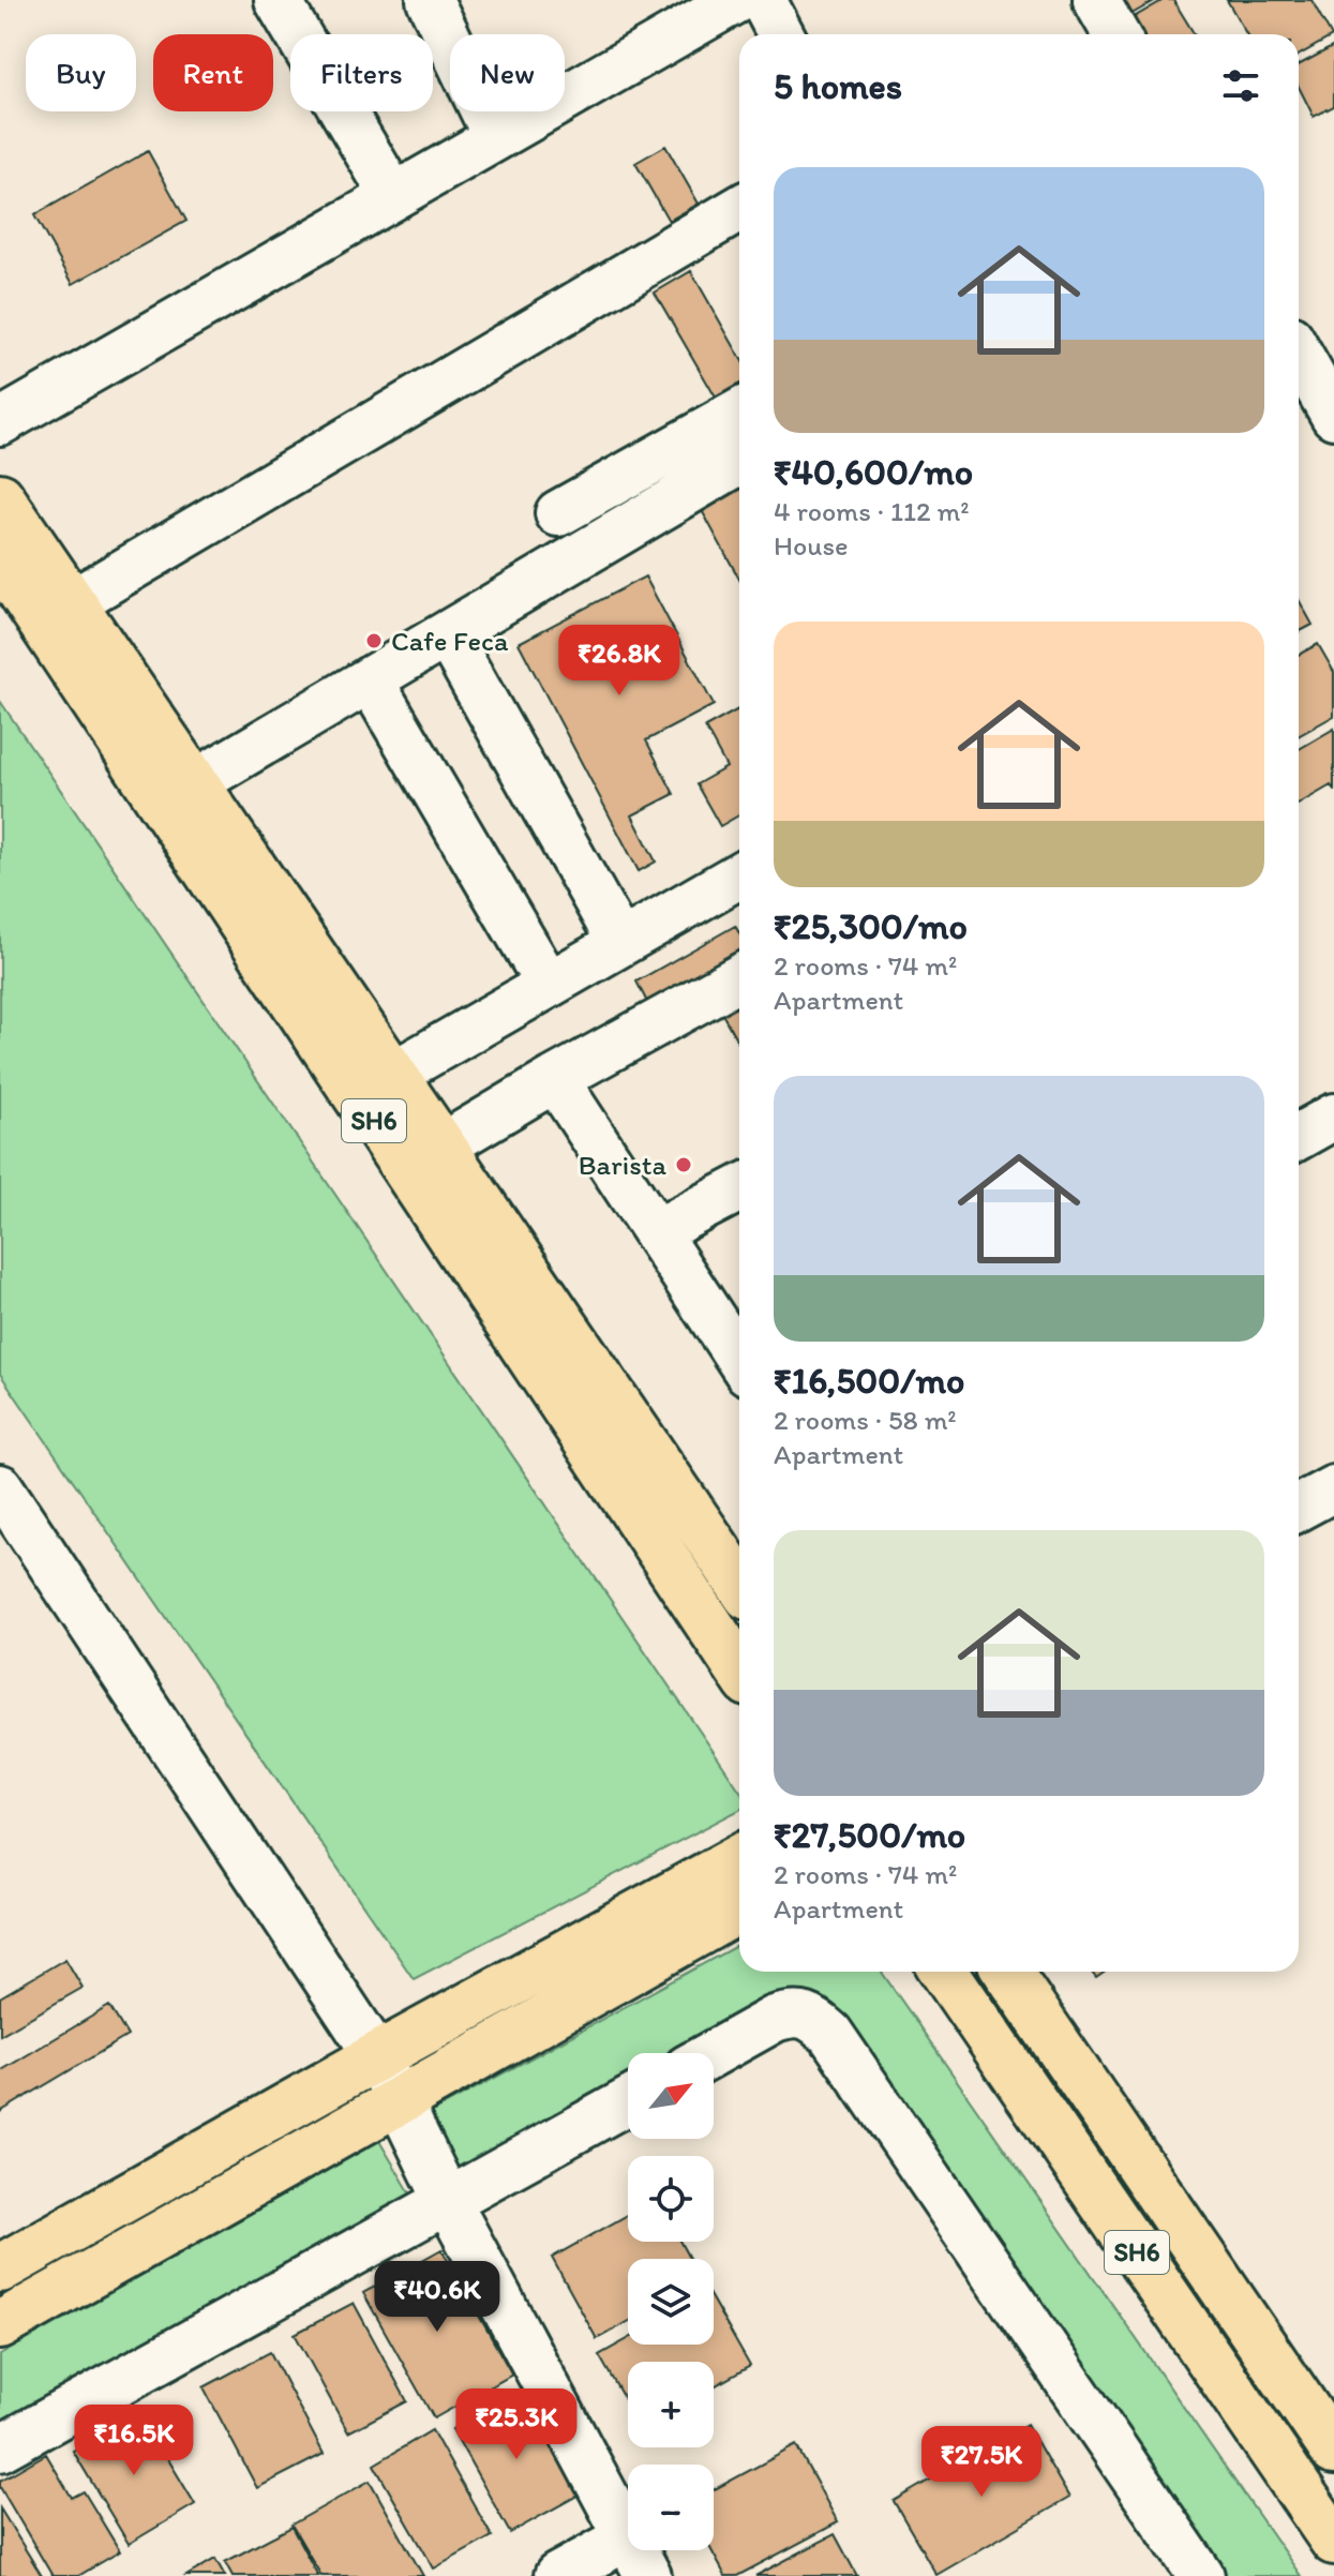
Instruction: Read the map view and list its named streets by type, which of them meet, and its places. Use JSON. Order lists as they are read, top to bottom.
{
  "streets": {
    "main road": ["SH6"]
  },
  "places": ["Cafe Feca", "Barista"],
  "north": "top right",
  "page": {
    "chip": [
      "Buy",
      "Rent",
      "Filters",
      "New"
    ],
    "heading": "5 homes",
    "list": [
      {
        "name": "₹40,600/mo",
        "note": "4 rooms · 112 m² · House"
      },
      {
        "name": "₹25,300/mo",
        "note": "2 rooms · 74 m² · Apartment"
      },
      {
        "name": "₹16,500/mo",
        "note": "2 rooms · 58 m² · Apartment"
      },
      {
        "name": "₹27,500/mo",
        "note": "2 rooms · 74 m² · Apartment"
      }
    ],
    "price": [
      "₹26.8K",
      "₹40.6K",
      "₹25.3K",
      "₹16.5K",
      "₹27.5K"
    ],
    "map_buttons": ["+", "−"]
  }
}
